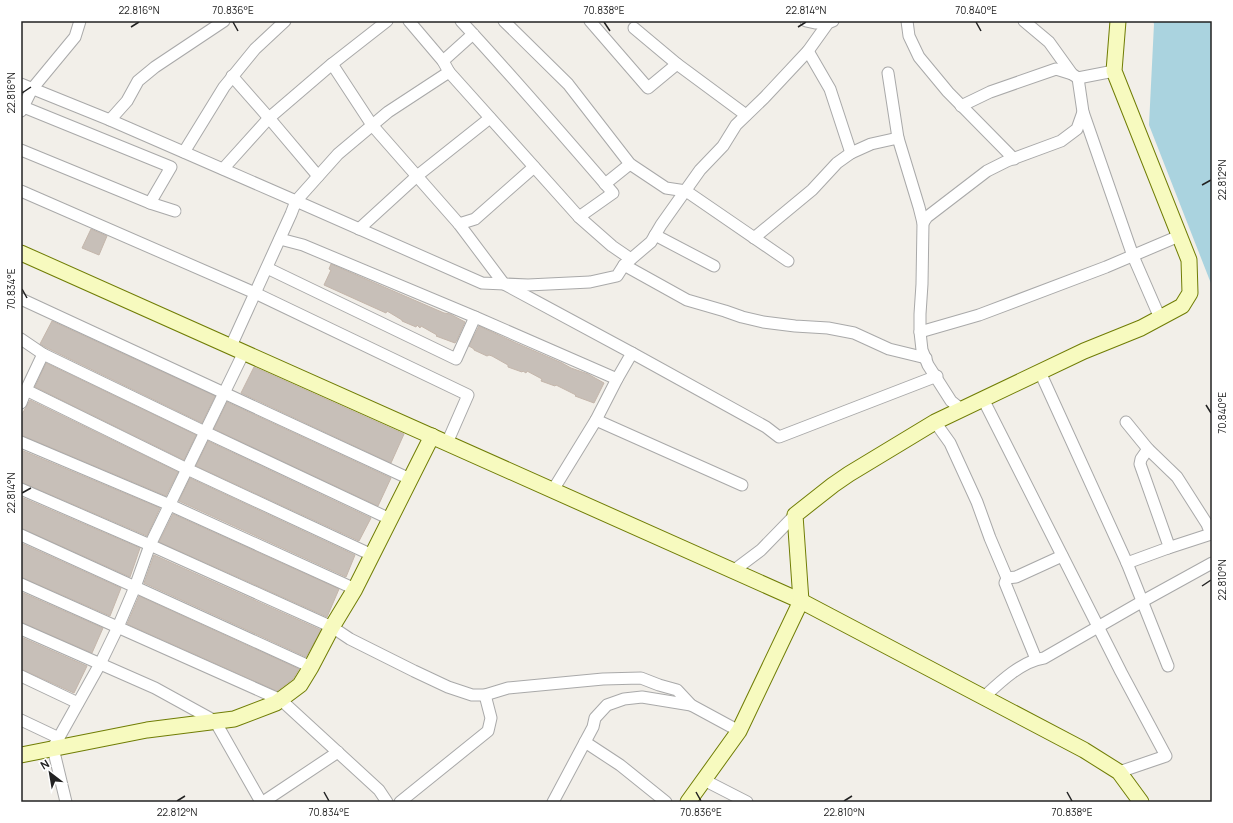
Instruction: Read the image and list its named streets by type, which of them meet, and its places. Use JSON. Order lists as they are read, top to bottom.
{
  "north": "top left",
  "coordinates": [
    "22.816°N",
    "70.836°E",
    "70.838°E",
    "22.814°N",
    "70.840°E",
    "22.812°N",
    "70.834°E",
    "22.810°N"
  ]
}
